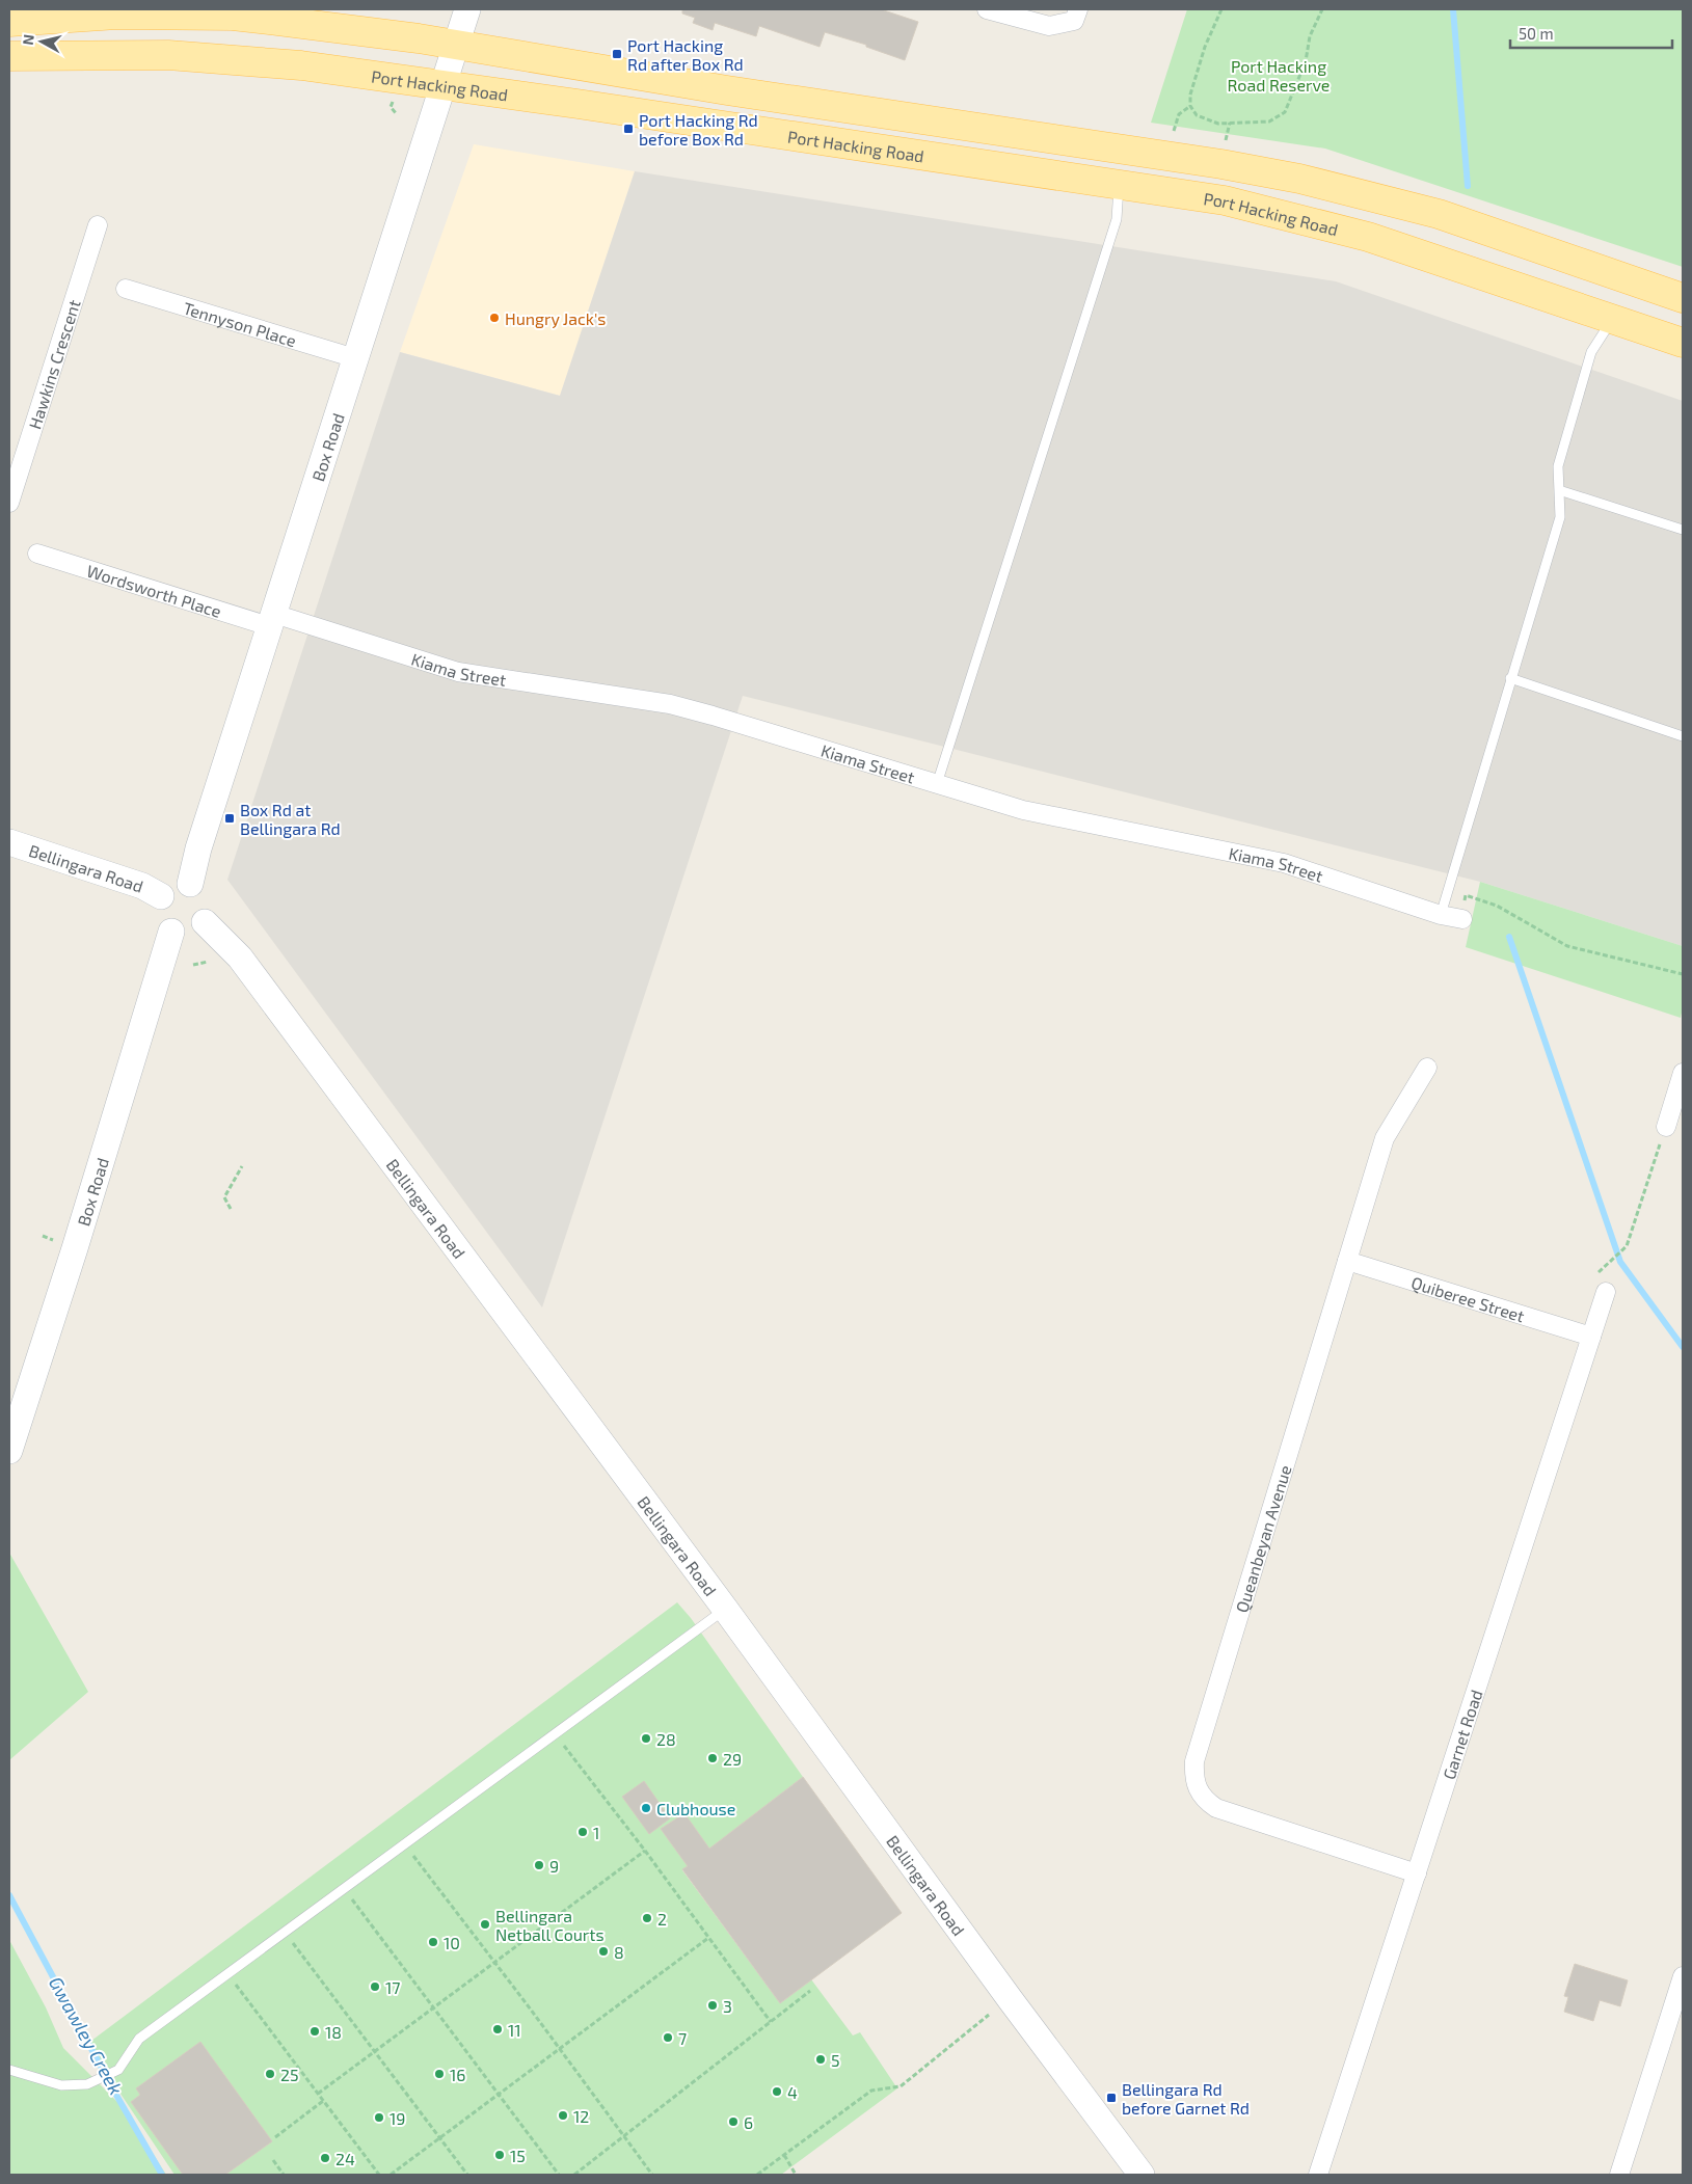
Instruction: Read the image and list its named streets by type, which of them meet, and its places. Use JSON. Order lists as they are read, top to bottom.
{
  "streets": {
    "main road": ["Port Hacking Road"],
    "street": [
      "Tennyson Place",
      "Hawkins Crescent",
      "Box Road",
      "Wordsworth Place",
      "Kiama Street",
      "Bellingara Road",
      "Quiberee Street",
      "Queanbeyan Avenue",
      "Garnet Road"
    ]
  },
  "crossings": [
    ["Port Hacking Road", "Box Road"],
    ["Tennyson Place", "Box Road"],
    ["Box Road", "Wordsworth Place"],
    ["Box Road", "Kiama Street"],
    ["Box Road", "Bellingara Road"],
    ["Wordsworth Place", "Kiama Street"],
    ["Quiberee Street", "Queanbeyan Avenue"],
    ["Quiberee Street", "Garnet Road"],
    ["Queanbeyan Avenue", "Garnet Road"]
  ],
  "water": ["Gwawley Creek"],
  "parks": ["Port Hacking Road Reserve"],
  "places": {
    "transit": [
      "Port Hacking Rd after Box Rd",
      "Port Hacking Rd before Box Rd",
      "Box Rd at Bellingara Rd",
      "Bellingara Rd before Garnet Rd"
    ],
    "other": [
      "Hungry Jack's",
      "28",
      "29",
      "Clubhouse",
      "1",
      "9",
      "2",
      "Bellingara Netball Courts",
      "10",
      "8",
      "17",
      "3",
      "11",
      "18",
      "7",
      "5",
      "25",
      "16",
      "4",
      "12",
      "19",
      "6",
      "15",
      "24"
    ]
  },
  "scale_bar": "50 m",
  "north": "left"
}
